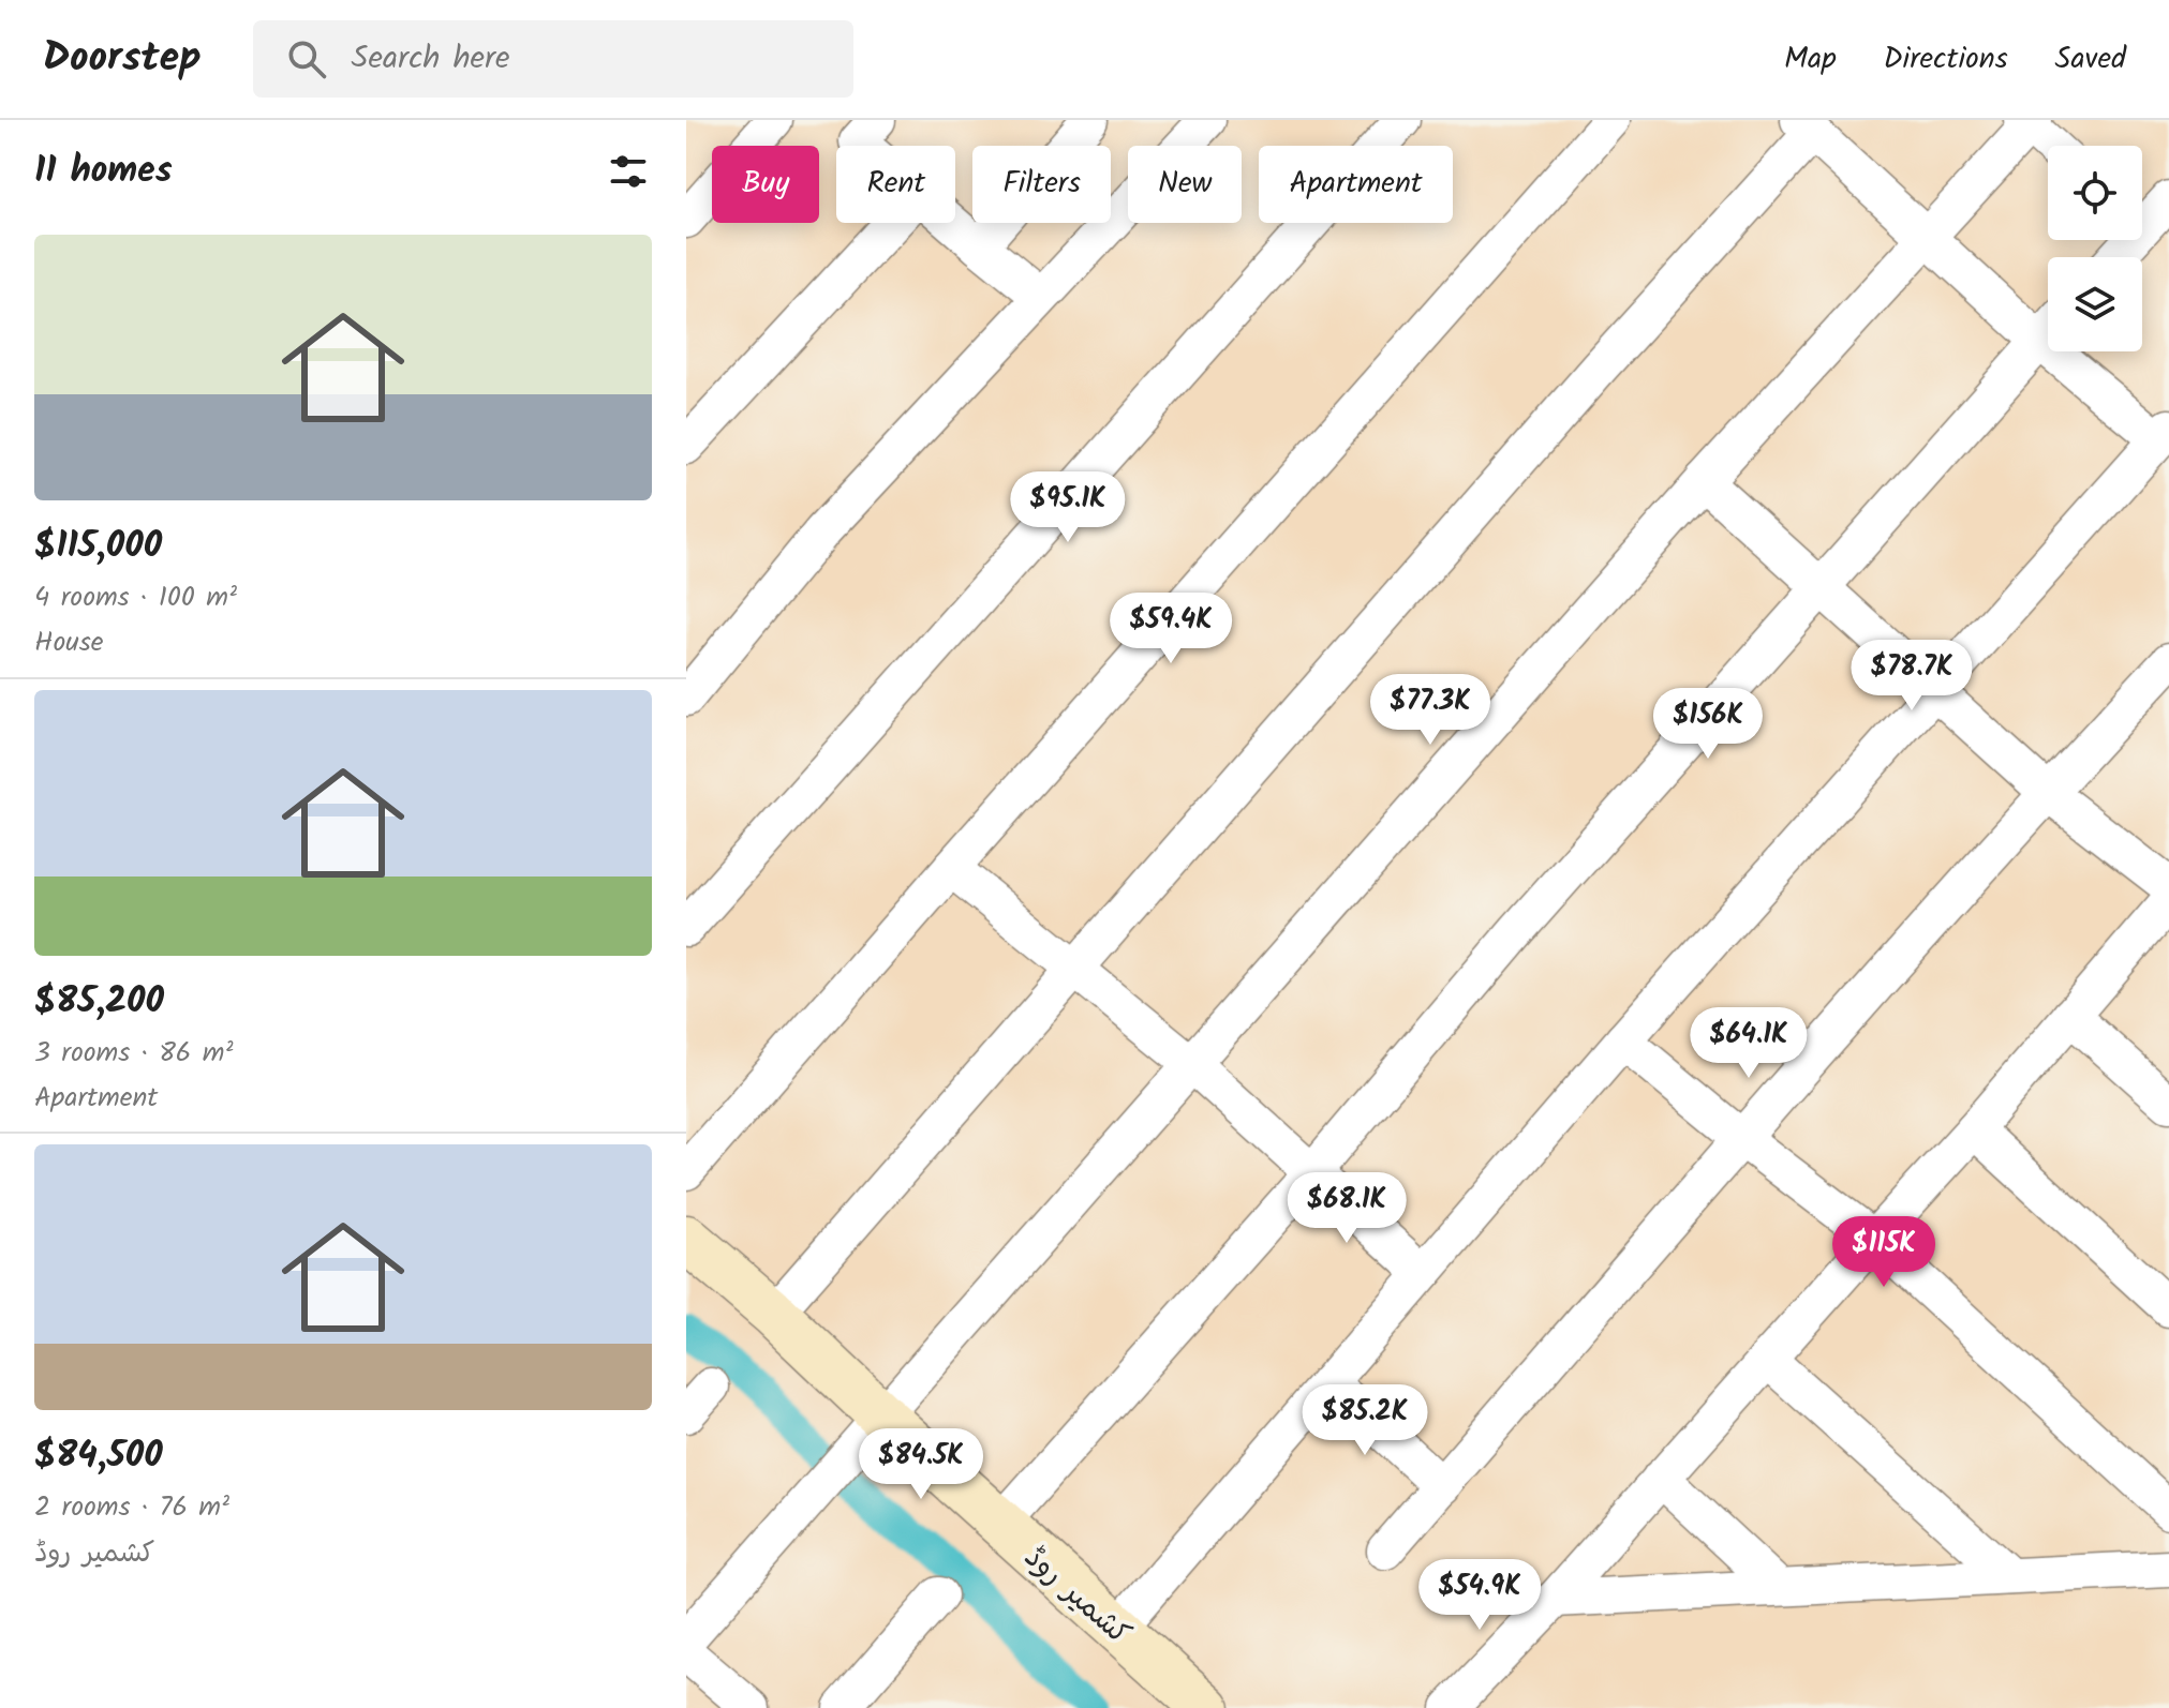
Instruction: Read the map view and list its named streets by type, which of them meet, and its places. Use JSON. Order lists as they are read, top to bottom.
{
  "streets": {
    "main road": ["کشمیر روڈ"]
  },
  "page": {
    "header": "Doorstep",
    "search": "Search here",
    "nav": ["Map", "Directions", "Saved"],
    "heading": "11 homes",
    "chip": [
      "Buy",
      "Rent",
      "Filters",
      "New",
      "Apartment"
    ],
    "list": [
      {
        "name": "$115,000",
        "note": "4 rooms · 100 m² · House"
      },
      {
        "name": "$85,200",
        "note": "3 rooms · 86 m² · Apartment"
      },
      {
        "name": "$84,500",
        "note": "2 rooms · 76 m² · کشمیر روڈ"
      }
    ],
    "price": [
      "$95.1K",
      "$59.4K",
      "$78.7K",
      "$77.3K",
      "$156K",
      "$64.1K",
      "$68.1K",
      "$115K",
      "$85.2K",
      "$84.5K",
      "$54.9K"
    ]
  }
}
